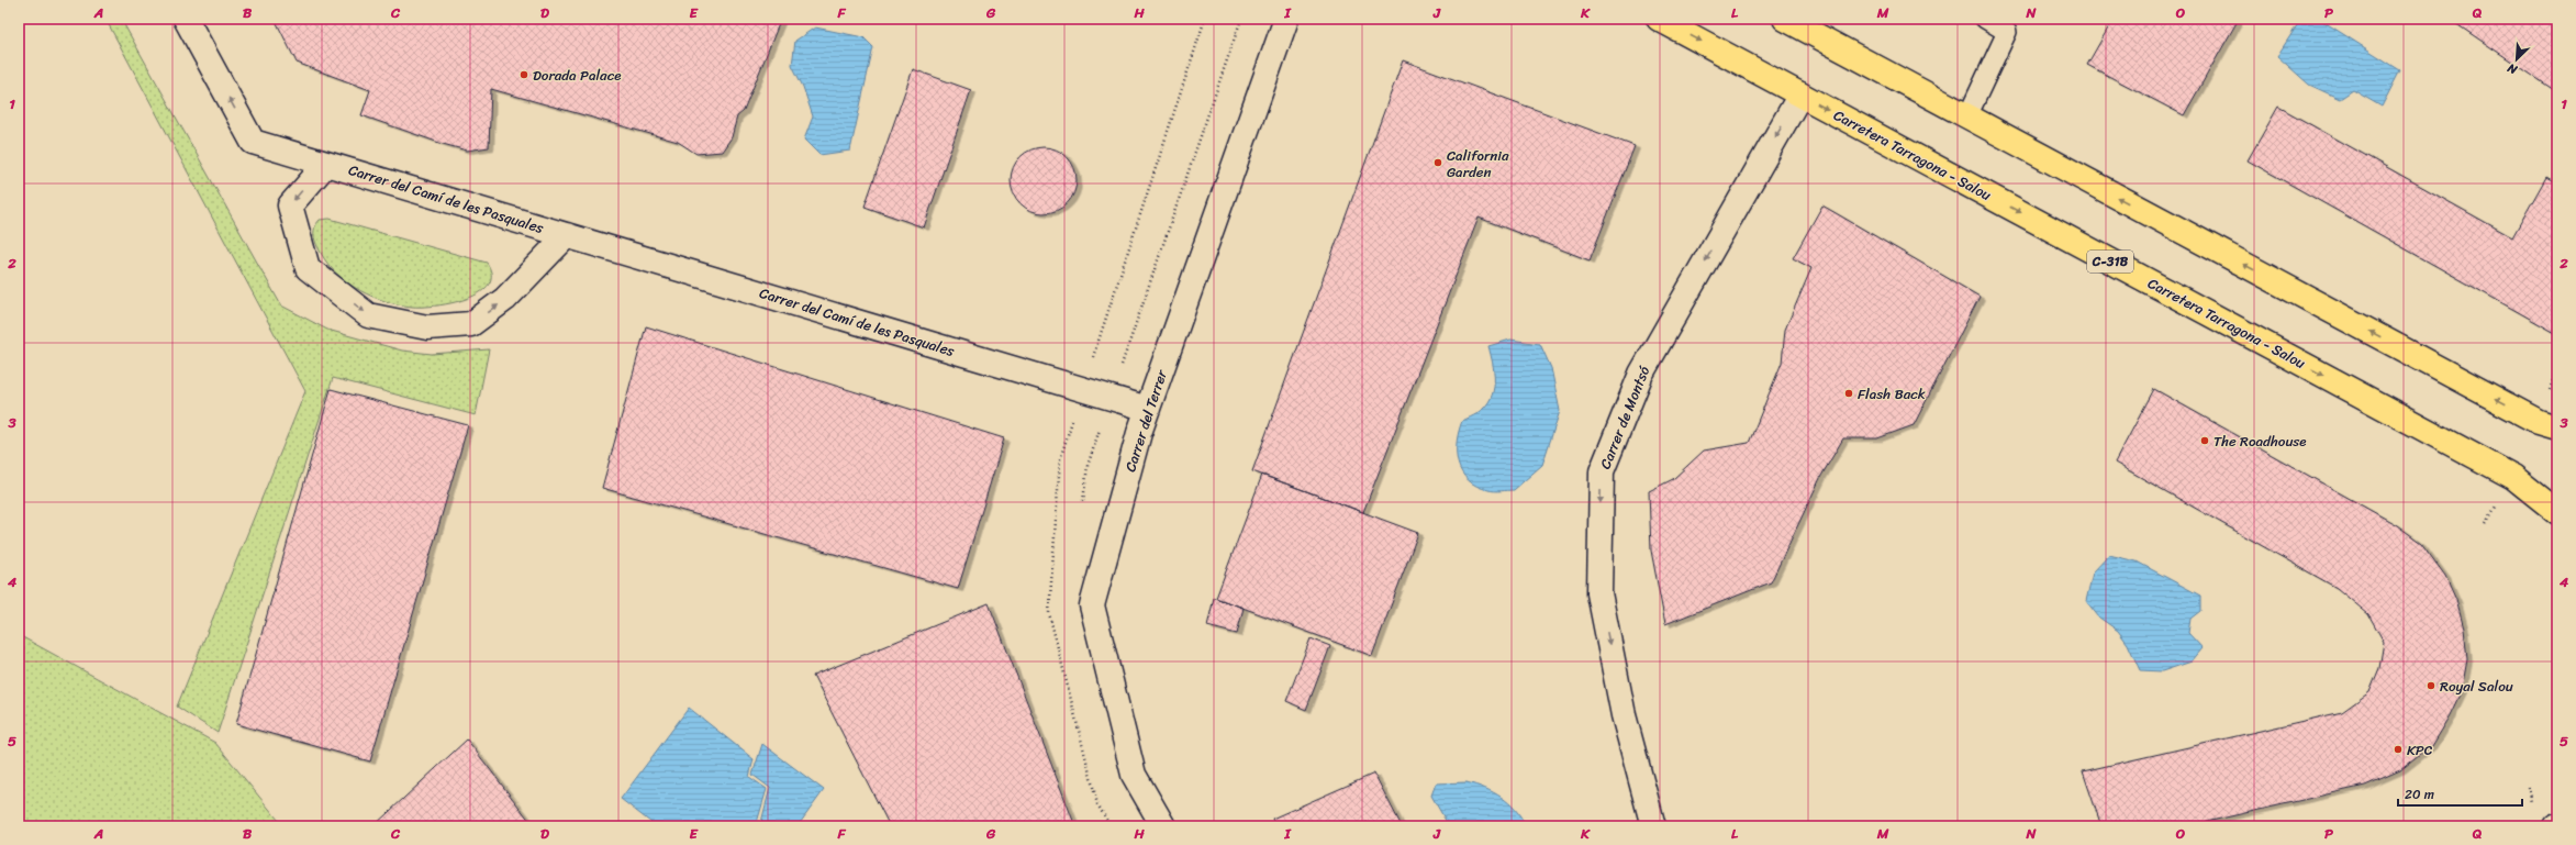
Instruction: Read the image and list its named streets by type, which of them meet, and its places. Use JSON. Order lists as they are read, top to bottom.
{
  "streets": {
    "main road": ["Carretera Tarragona - Salou", "C-31B"],
    "street": ["Carrer del Camí de les Pasquales", "Carrer de Montsó", "Carrer del Terrer"]
  },
  "crossings": [
    ["Carretera Tarragona - Salou", "Carrer de Montsó"],
    ["Carrer del Camí de les Pasquales", "Carrer del Terrer"]
  ],
  "one_way": ["Carrer de Montsó"],
  "places": [
    "Dorada Palace",
    "California Garden",
    "Flash Back",
    "The Roadhouse",
    "Royal Salou",
    "KPC"
  ],
  "scale_bar": "20 m",
  "north": "bottom left",
  "grid": {
    "columns": [
      "A",
      "B",
      "C",
      "D",
      "E",
      "F",
      "G",
      "H",
      "I",
      "J",
      "K",
      "L",
      "M",
      "N",
      "O",
      "P",
      "Q"
    ],
    "rows": [
      "1",
      "2",
      "3",
      "4",
      "5"
    ]
  }
}
